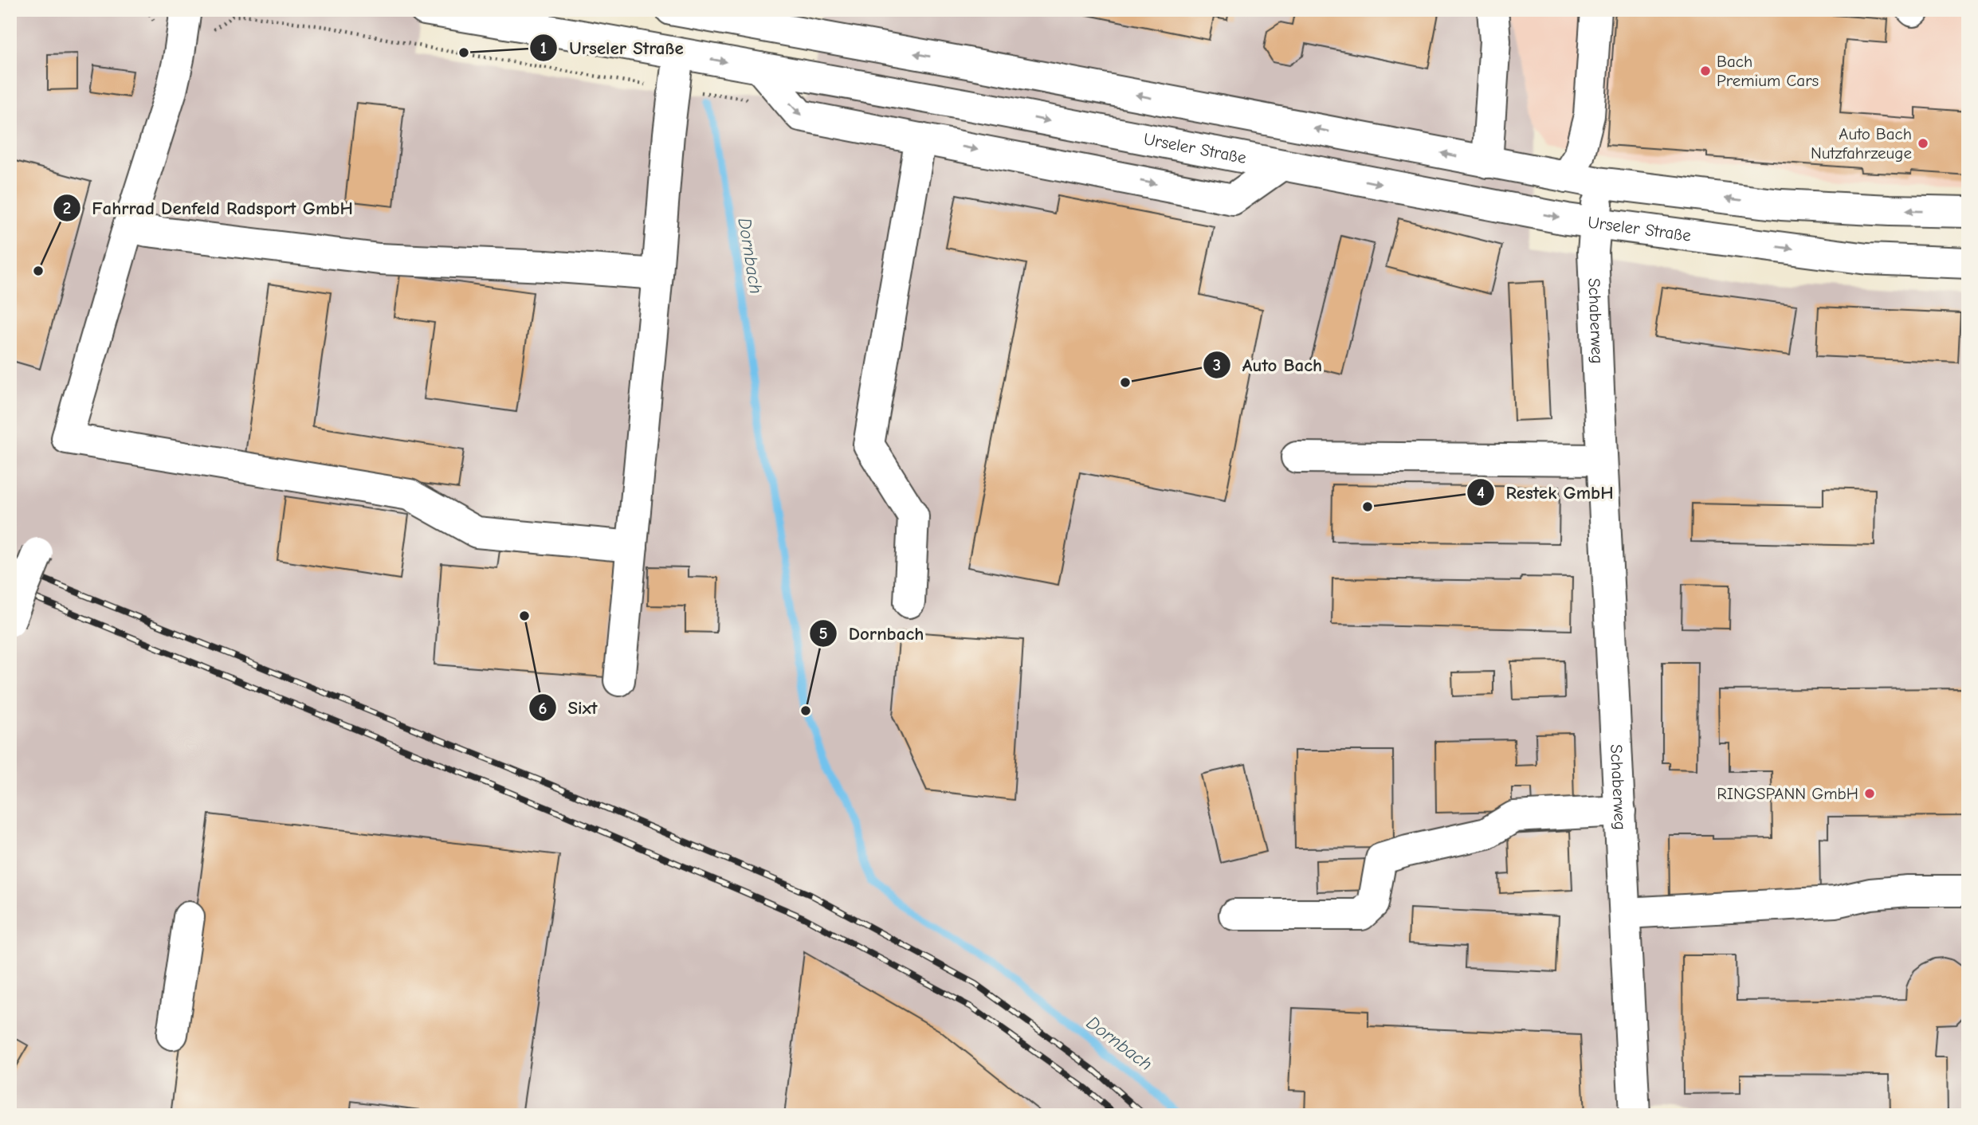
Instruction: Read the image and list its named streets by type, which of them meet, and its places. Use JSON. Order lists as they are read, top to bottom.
{
  "streets": {
    "street": ["Urseler Straße", "Schaberweg"]
  },
  "crossings": [
    ["Urseler Straße", "Schaberweg"]
  ],
  "water": ["Dornbach"],
  "places": [
    "Urseler Straße",
    "Bach Premium Cars",
    "Auto Bach Nutzfahrzeuge",
    "Fahrrad Denfeld Radsport GmbH",
    "Auto Bach",
    "Restek GmbH",
    "Sixt",
    "Dornbach",
    "RINGSPANN GmbH"
  ]
}
